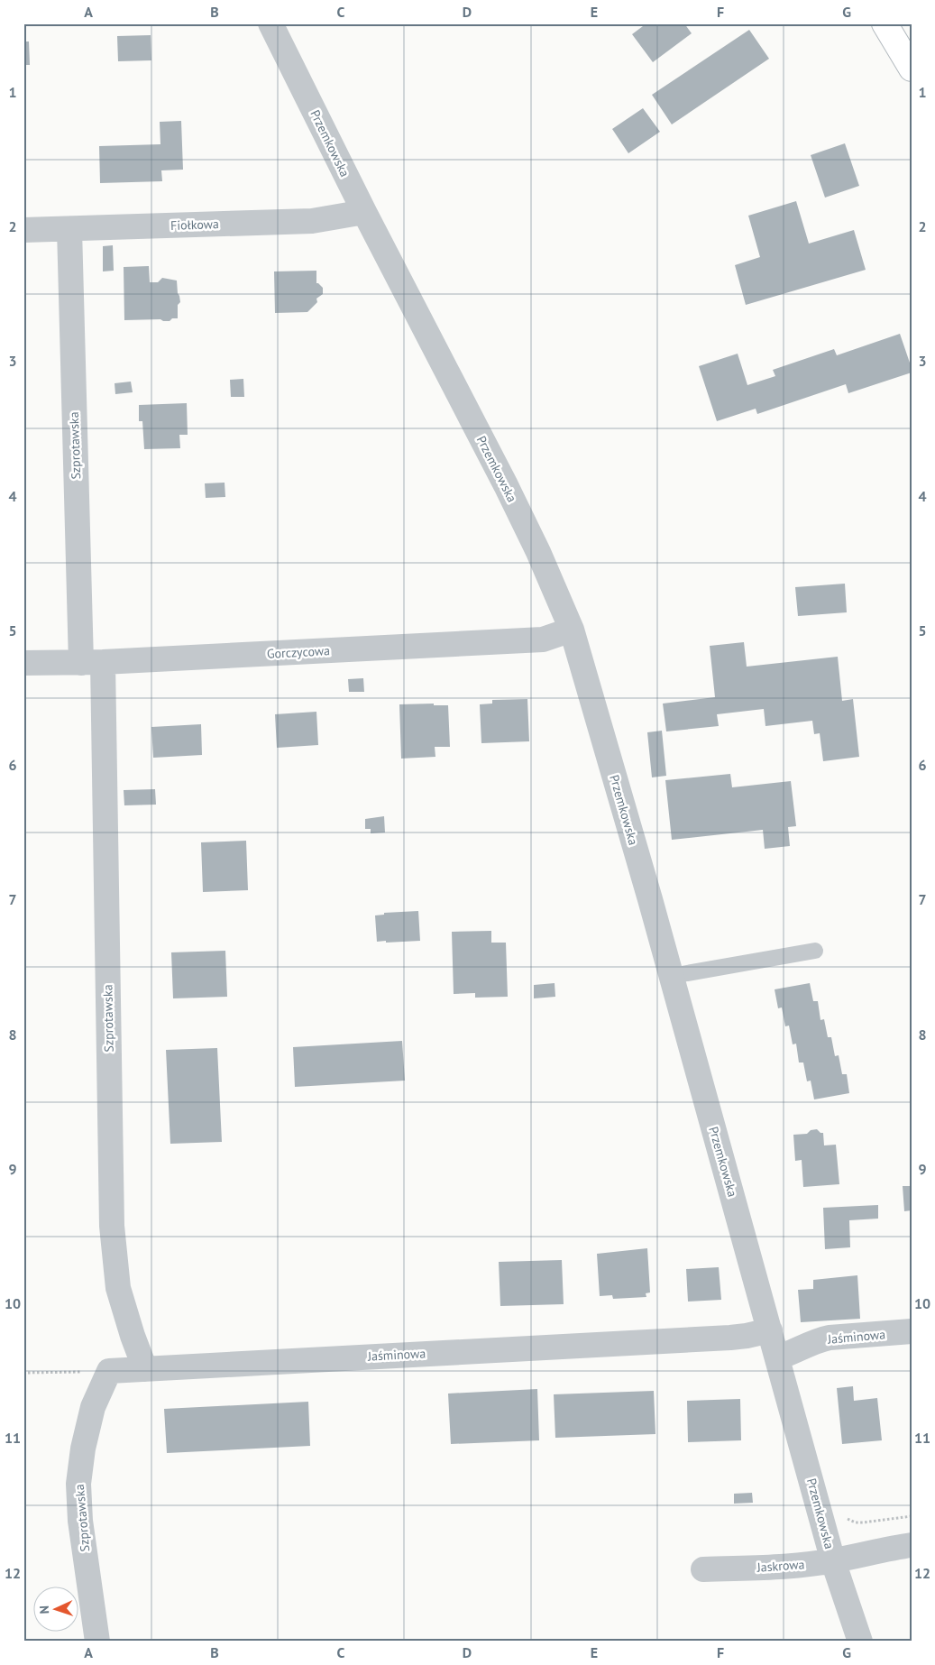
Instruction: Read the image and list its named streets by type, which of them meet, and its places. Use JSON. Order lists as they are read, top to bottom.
{
  "streets": {
    "street": [
      "Przemkowska",
      "Fiołkowa",
      "Szprotawska",
      "Gorczycowa",
      "Jaśminowa",
      "Jaskrowa"
    ]
  },
  "crossings": [
    ["Przemkowska", "Fiołkowa"],
    ["Przemkowska", "Gorczycowa"],
    ["Przemkowska", "Jaśminowa"],
    ["Przemkowska", "Jaskrowa"],
    ["Fiołkowa", "Szprotawska"],
    ["Szprotawska", "Gorczycowa"],
    ["Szprotawska", "Jaśminowa"]
  ],
  "north": "left",
  "grid": {
    "columns": [
      "A",
      "B",
      "C",
      "D",
      "E",
      "F",
      "G"
    ],
    "rows": [
      "1",
      "2",
      "3",
      "4",
      "5",
      "6",
      "7",
      "8",
      "9",
      "10",
      "11",
      "12"
    ]
  }
}
